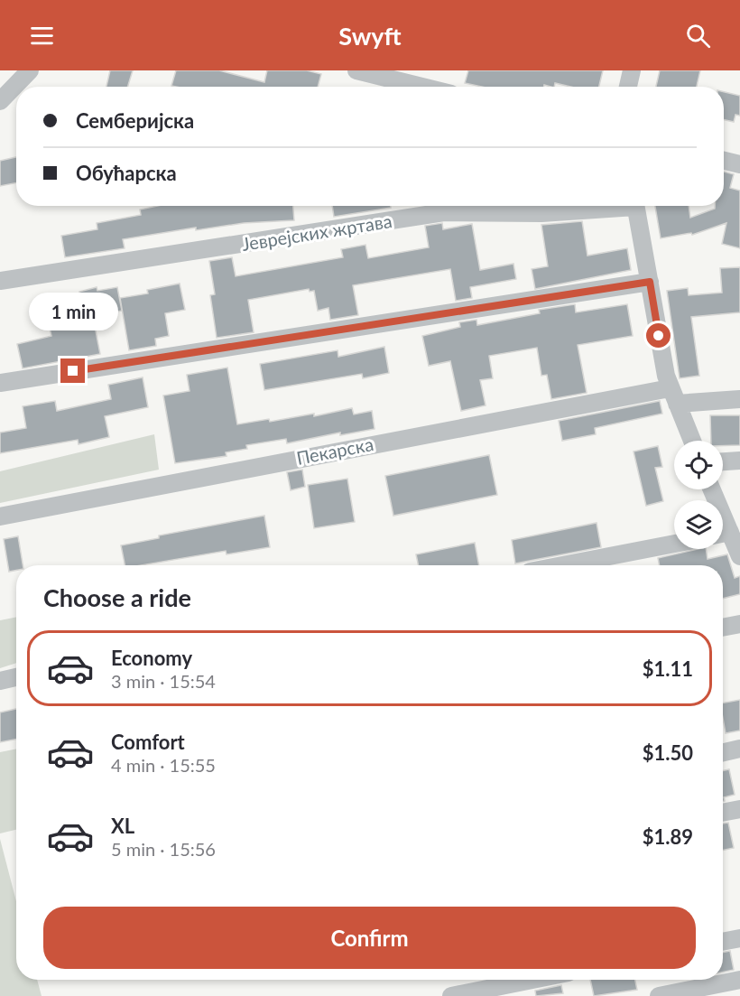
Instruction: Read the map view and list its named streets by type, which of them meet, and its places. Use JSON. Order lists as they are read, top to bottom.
{
  "streets": {
    "street": ["Јеврејских жртава", "Пекарска"]
  },
  "page": {
    "header": "Swyft",
    "banner": ["Семберијска", "Обућарска"],
    "bubble": "1 min",
    "heading": "Choose a ride",
    "list": [
      {
        "name": "Economy",
        "note": "3 min · 15:54",
        "value": "$1.11"
      },
      {
        "name": "Comfort",
        "note": "4 min · 15:55",
        "value": "$1.50"
      },
      {
        "name": "XL",
        "note": "5 min · 15:56",
        "value": "$1.89"
      }
    ],
    "buttons": "Confirm"
  }
}
